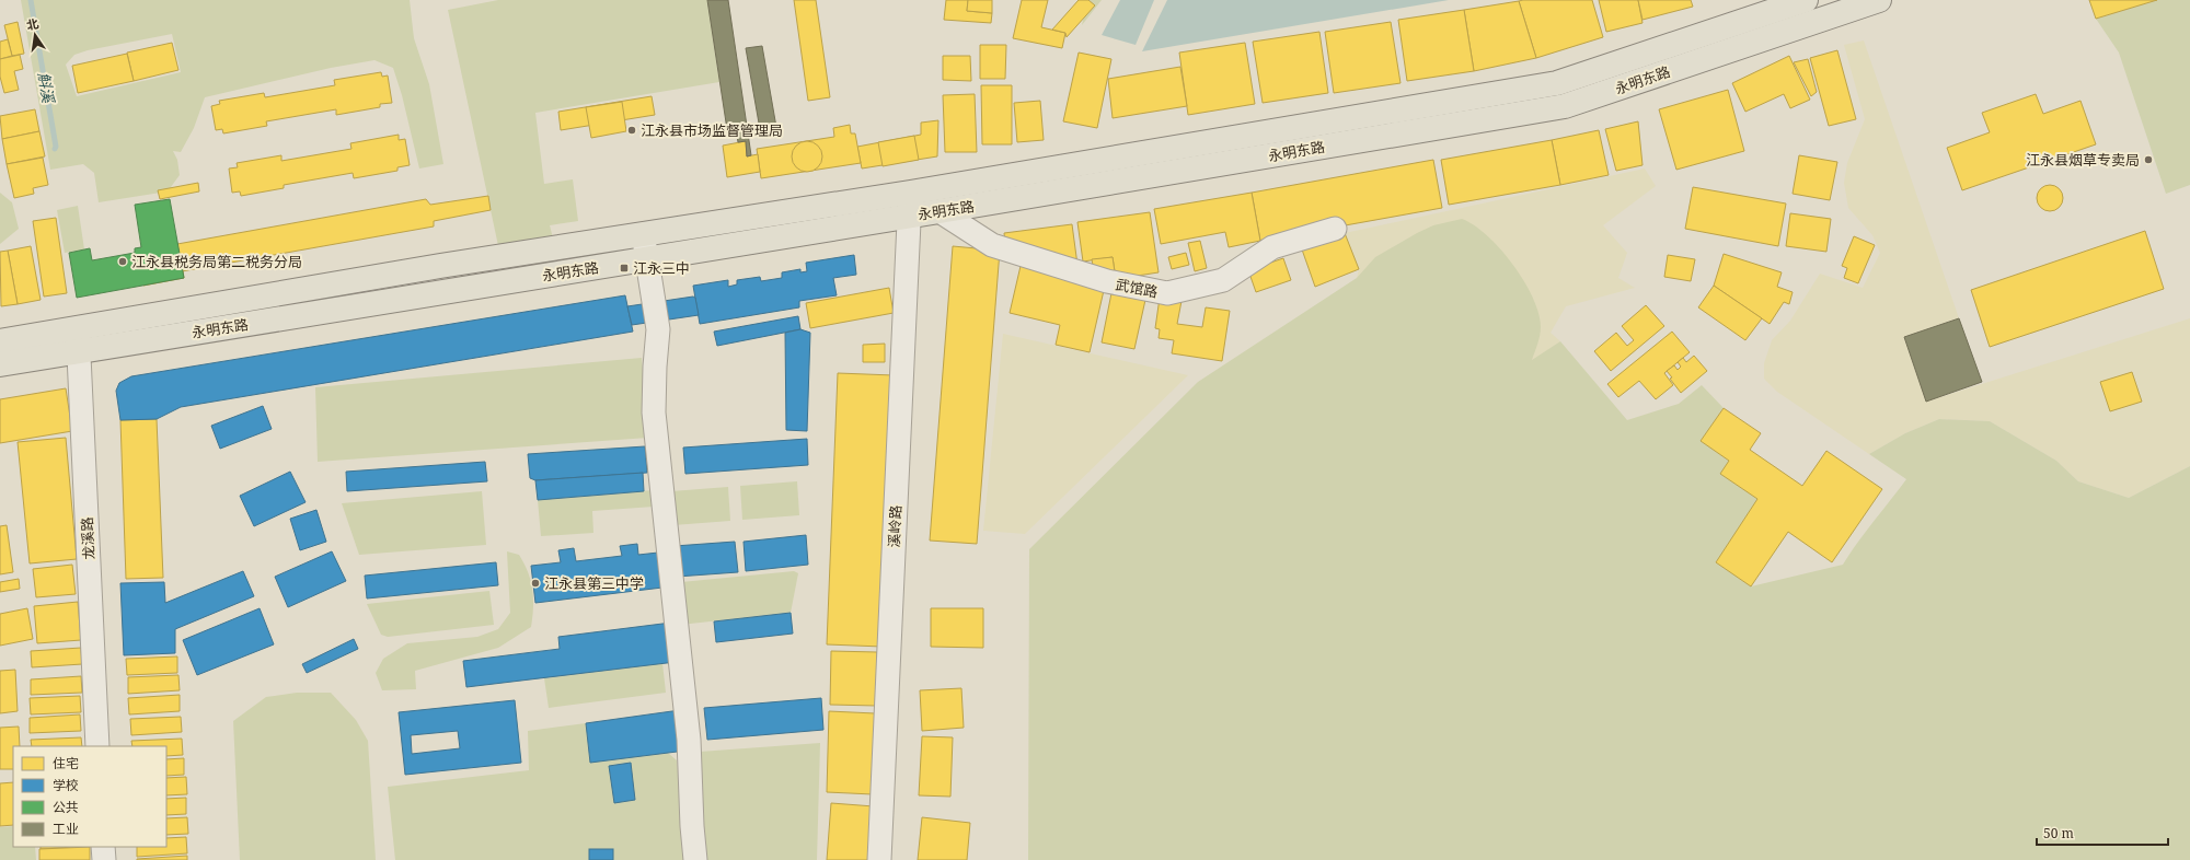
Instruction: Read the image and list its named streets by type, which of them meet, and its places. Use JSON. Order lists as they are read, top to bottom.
{
  "streets": {
    "main road": ["永明东路"],
    "street": ["武馆路", "溪岭路", "龙溪路"]
  },
  "crossings": [
    ["永明东路", "武馆路"],
    ["永明东路", "溪岭路"],
    ["永明东路", "龙溪路"]
  ],
  "water": ["斛溪"],
  "places": {
    "other": [
      "江永县市场监督管理局",
      "江永县烟草专卖局",
      "江永县税务局第二税务分局",
      "江永县第三中学"
    ],
    "transit": ["江永三中"]
  },
  "legend": [
    "住宅",
    "学校",
    "公共",
    "工业"
  ],
  "scale_bar": "50 m",
  "north": "top"
}
